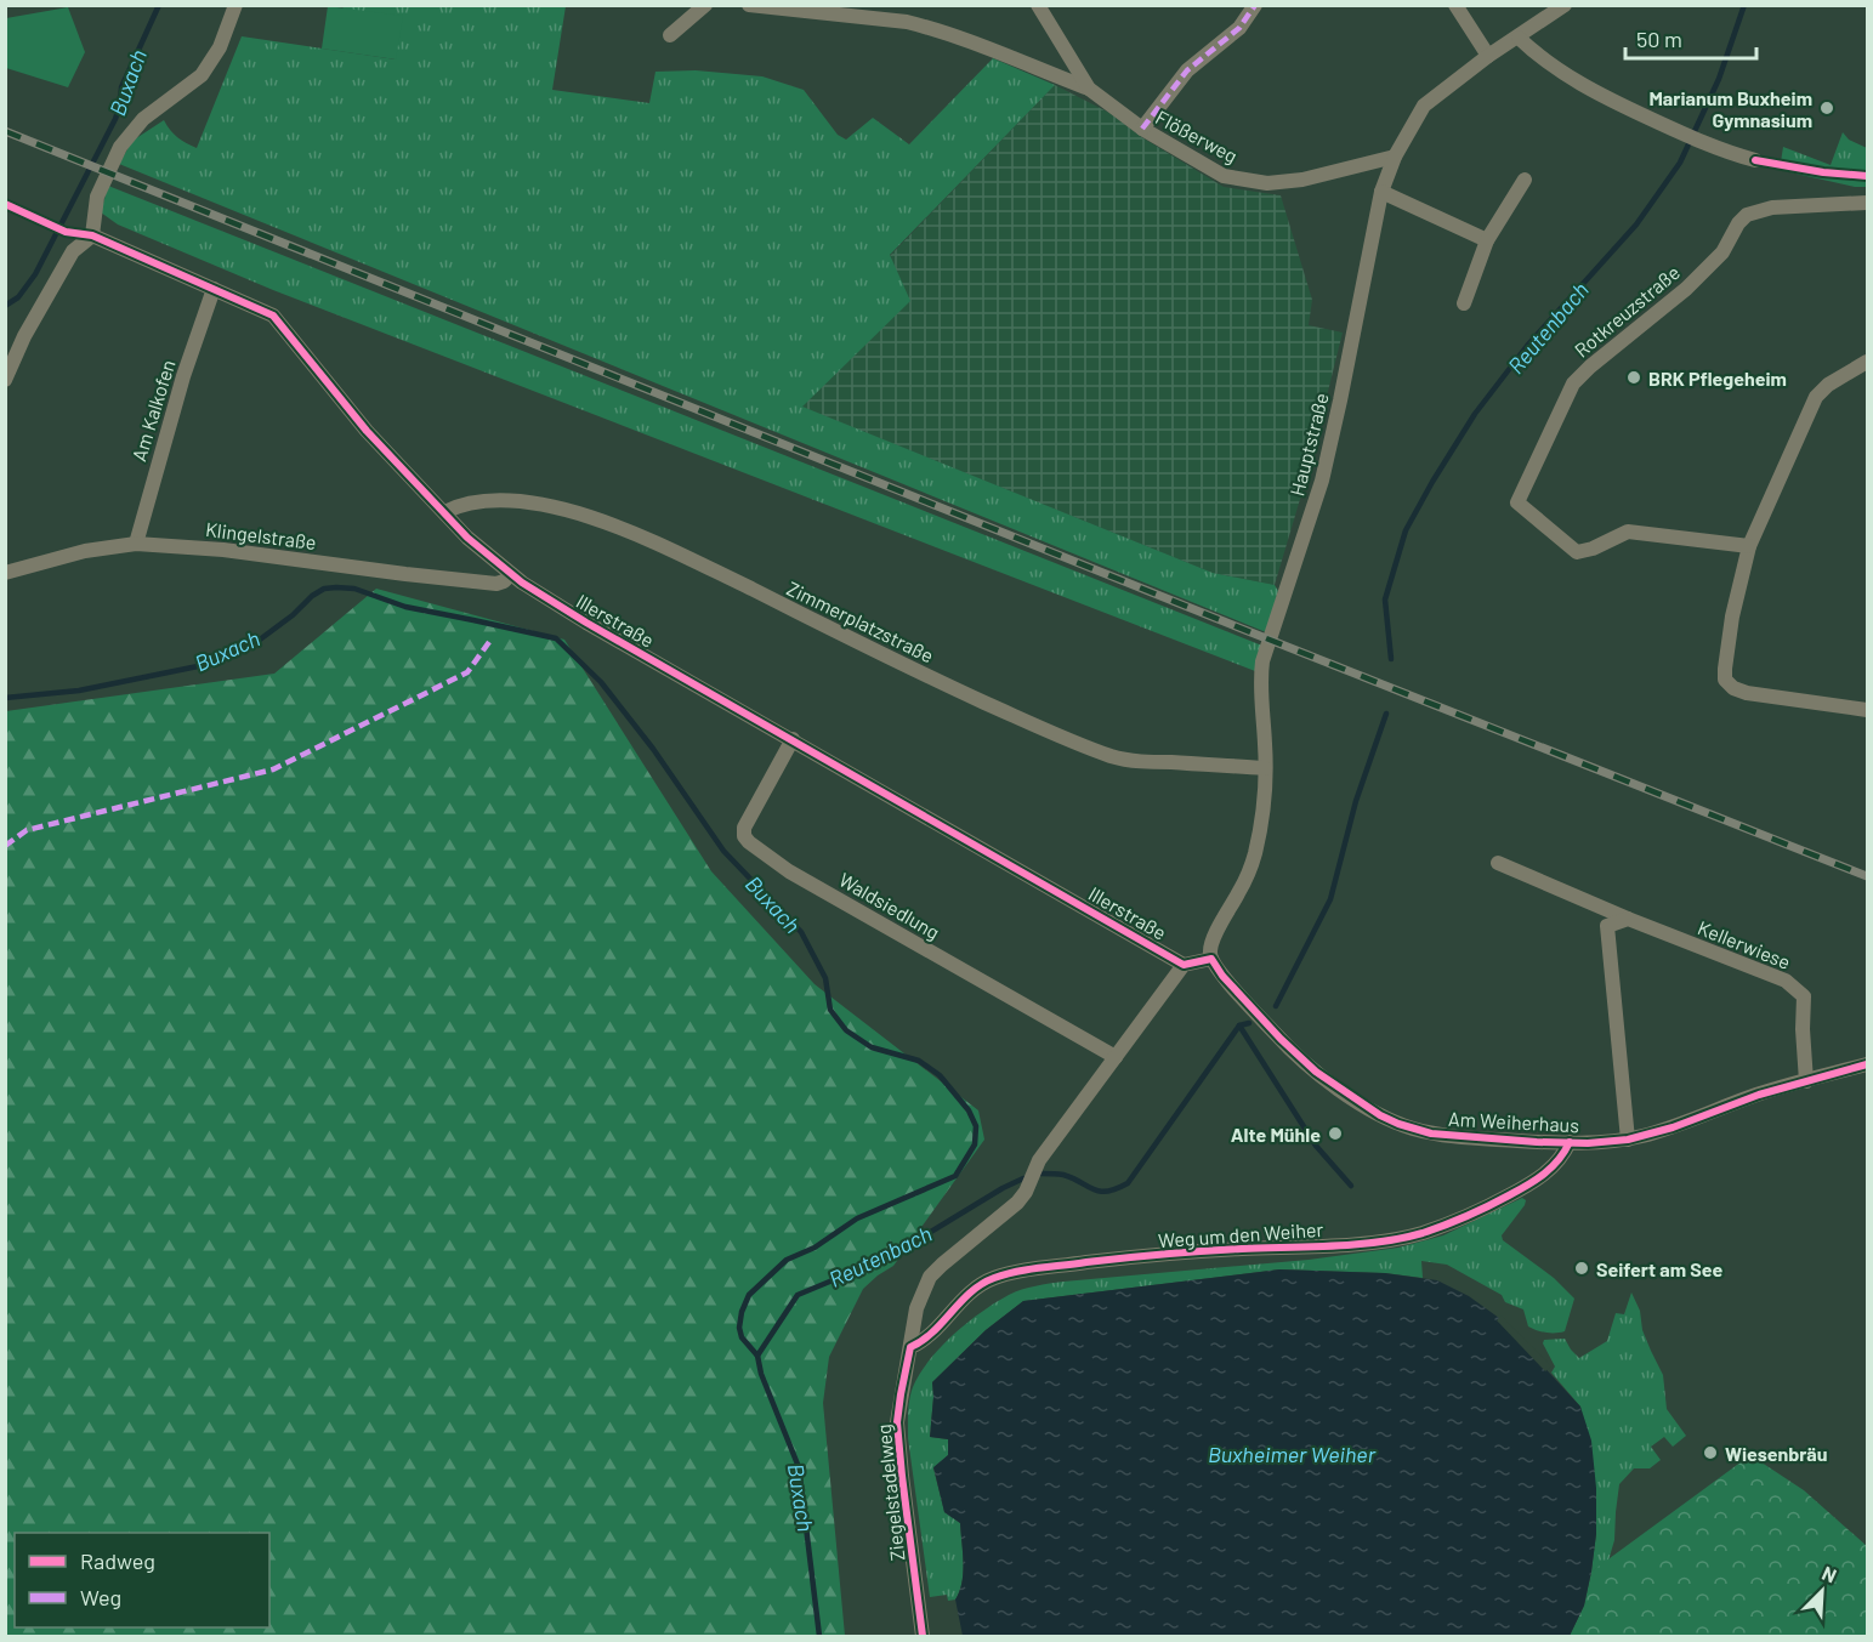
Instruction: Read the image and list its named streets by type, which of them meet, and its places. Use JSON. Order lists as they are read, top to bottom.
{
  "streets": {
    "street": [
      "Flößerweg",
      "Rotkreuzstraße",
      "Am Kalkofen",
      "Hauptstraße",
      "Klingelstraße",
      "Illerstraße",
      "Zimmerplatzstraße",
      "Waldsiedlung",
      "Kellerwiese",
      "Am Weiherhaus",
      "Weg um den Weiher",
      "Ziegelstadelweg"
    ]
  },
  "crossings": [
    ["Flößerweg", "Hauptstraße"],
    ["Am Kalkofen", "Klingelstraße"],
    ["Am Kalkofen", "Illerstraße"],
    ["Hauptstraße", "Zimmerplatzstraße"],
    ["Hauptstraße", "Am Weiherhaus"],
    ["Klingelstraße", "Illerstraße"],
    ["Illerstraße", "Zimmerplatzstraße"],
    ["Illerstraße", "Waldsiedlung"],
    ["Illerstraße", "Ziegelstadelweg"],
    ["Waldsiedlung", "Ziegelstadelweg"],
    ["Kellerwiese", "Am Weiherhaus"],
    ["Am Weiherhaus", "Weg um den Weiher"],
    ["Weg um den Weiher", "Ziegelstadelweg"]
  ],
  "water": ["Buxach", "Reutenbach", "Buxheimer Weiher"],
  "places": [
    "Marianum Buxheim Gymnasium",
    "BRK Pflegeheim",
    "Alte Mühle",
    "Seifert am See",
    "Wiesenbräu"
  ],
  "legend": ["Radweg", "Weg"],
  "scale_bar": "50 m",
  "north": "top right"
}
